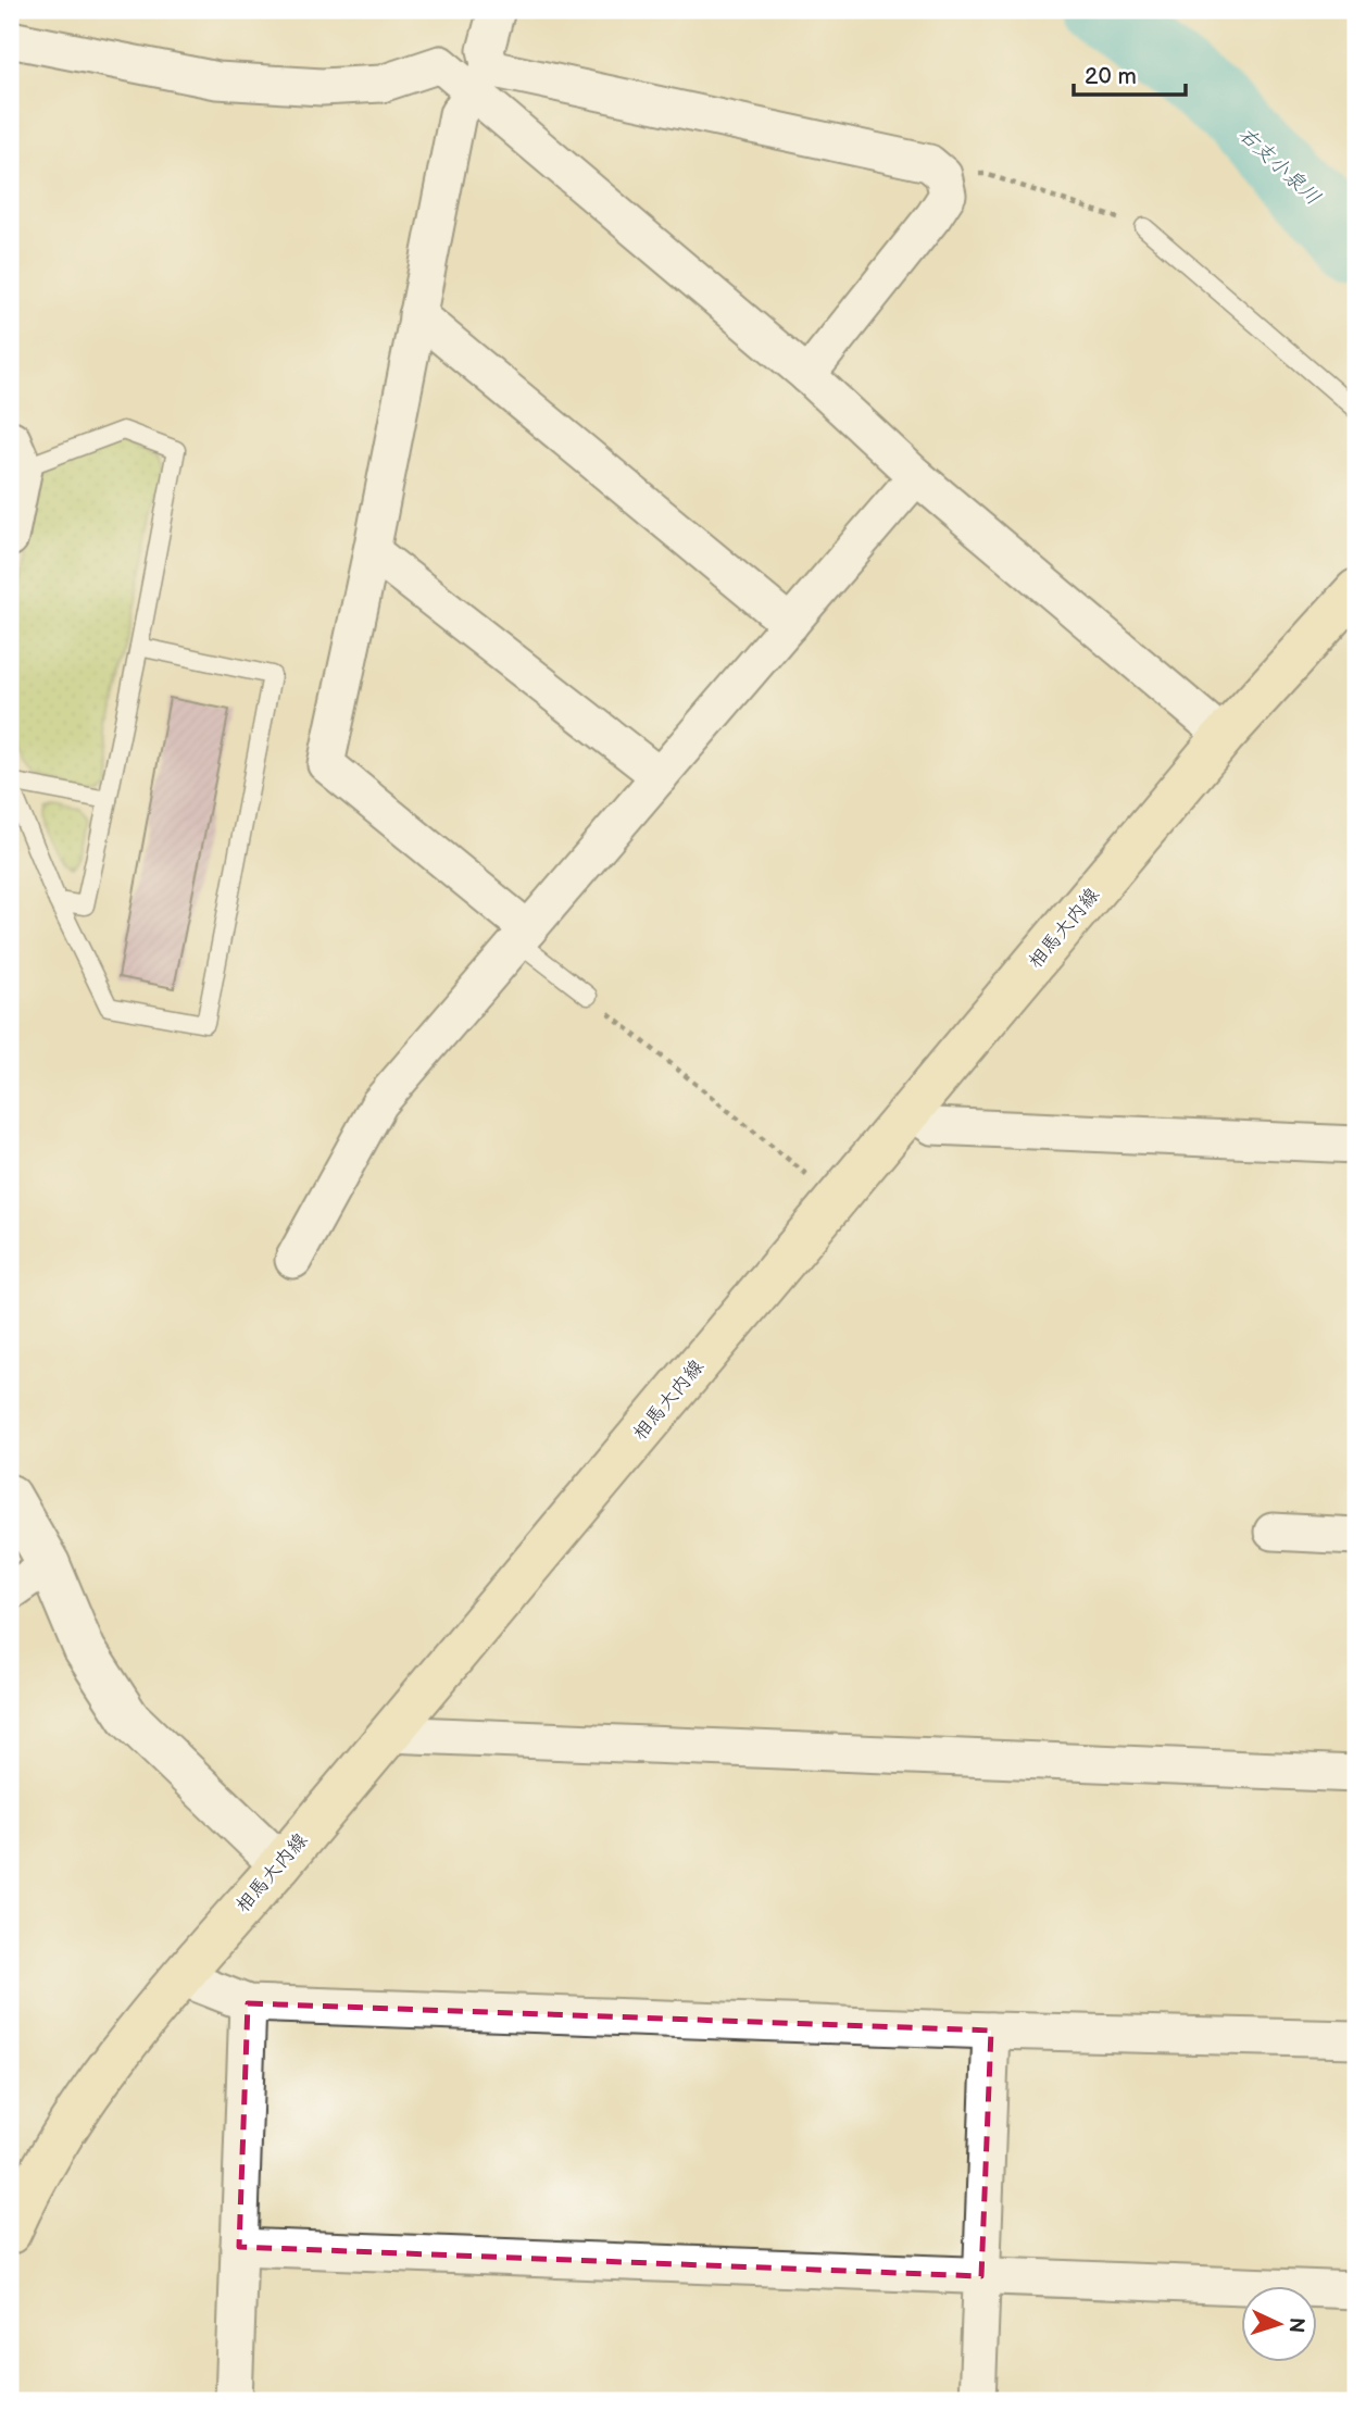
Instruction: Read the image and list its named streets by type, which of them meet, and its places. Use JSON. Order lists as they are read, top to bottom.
{
  "streets": {
    "main road": ["相馬大内線"]
  },
  "water": ["右支小泉川"],
  "scale_bar": "20 m",
  "north": "right"
}
